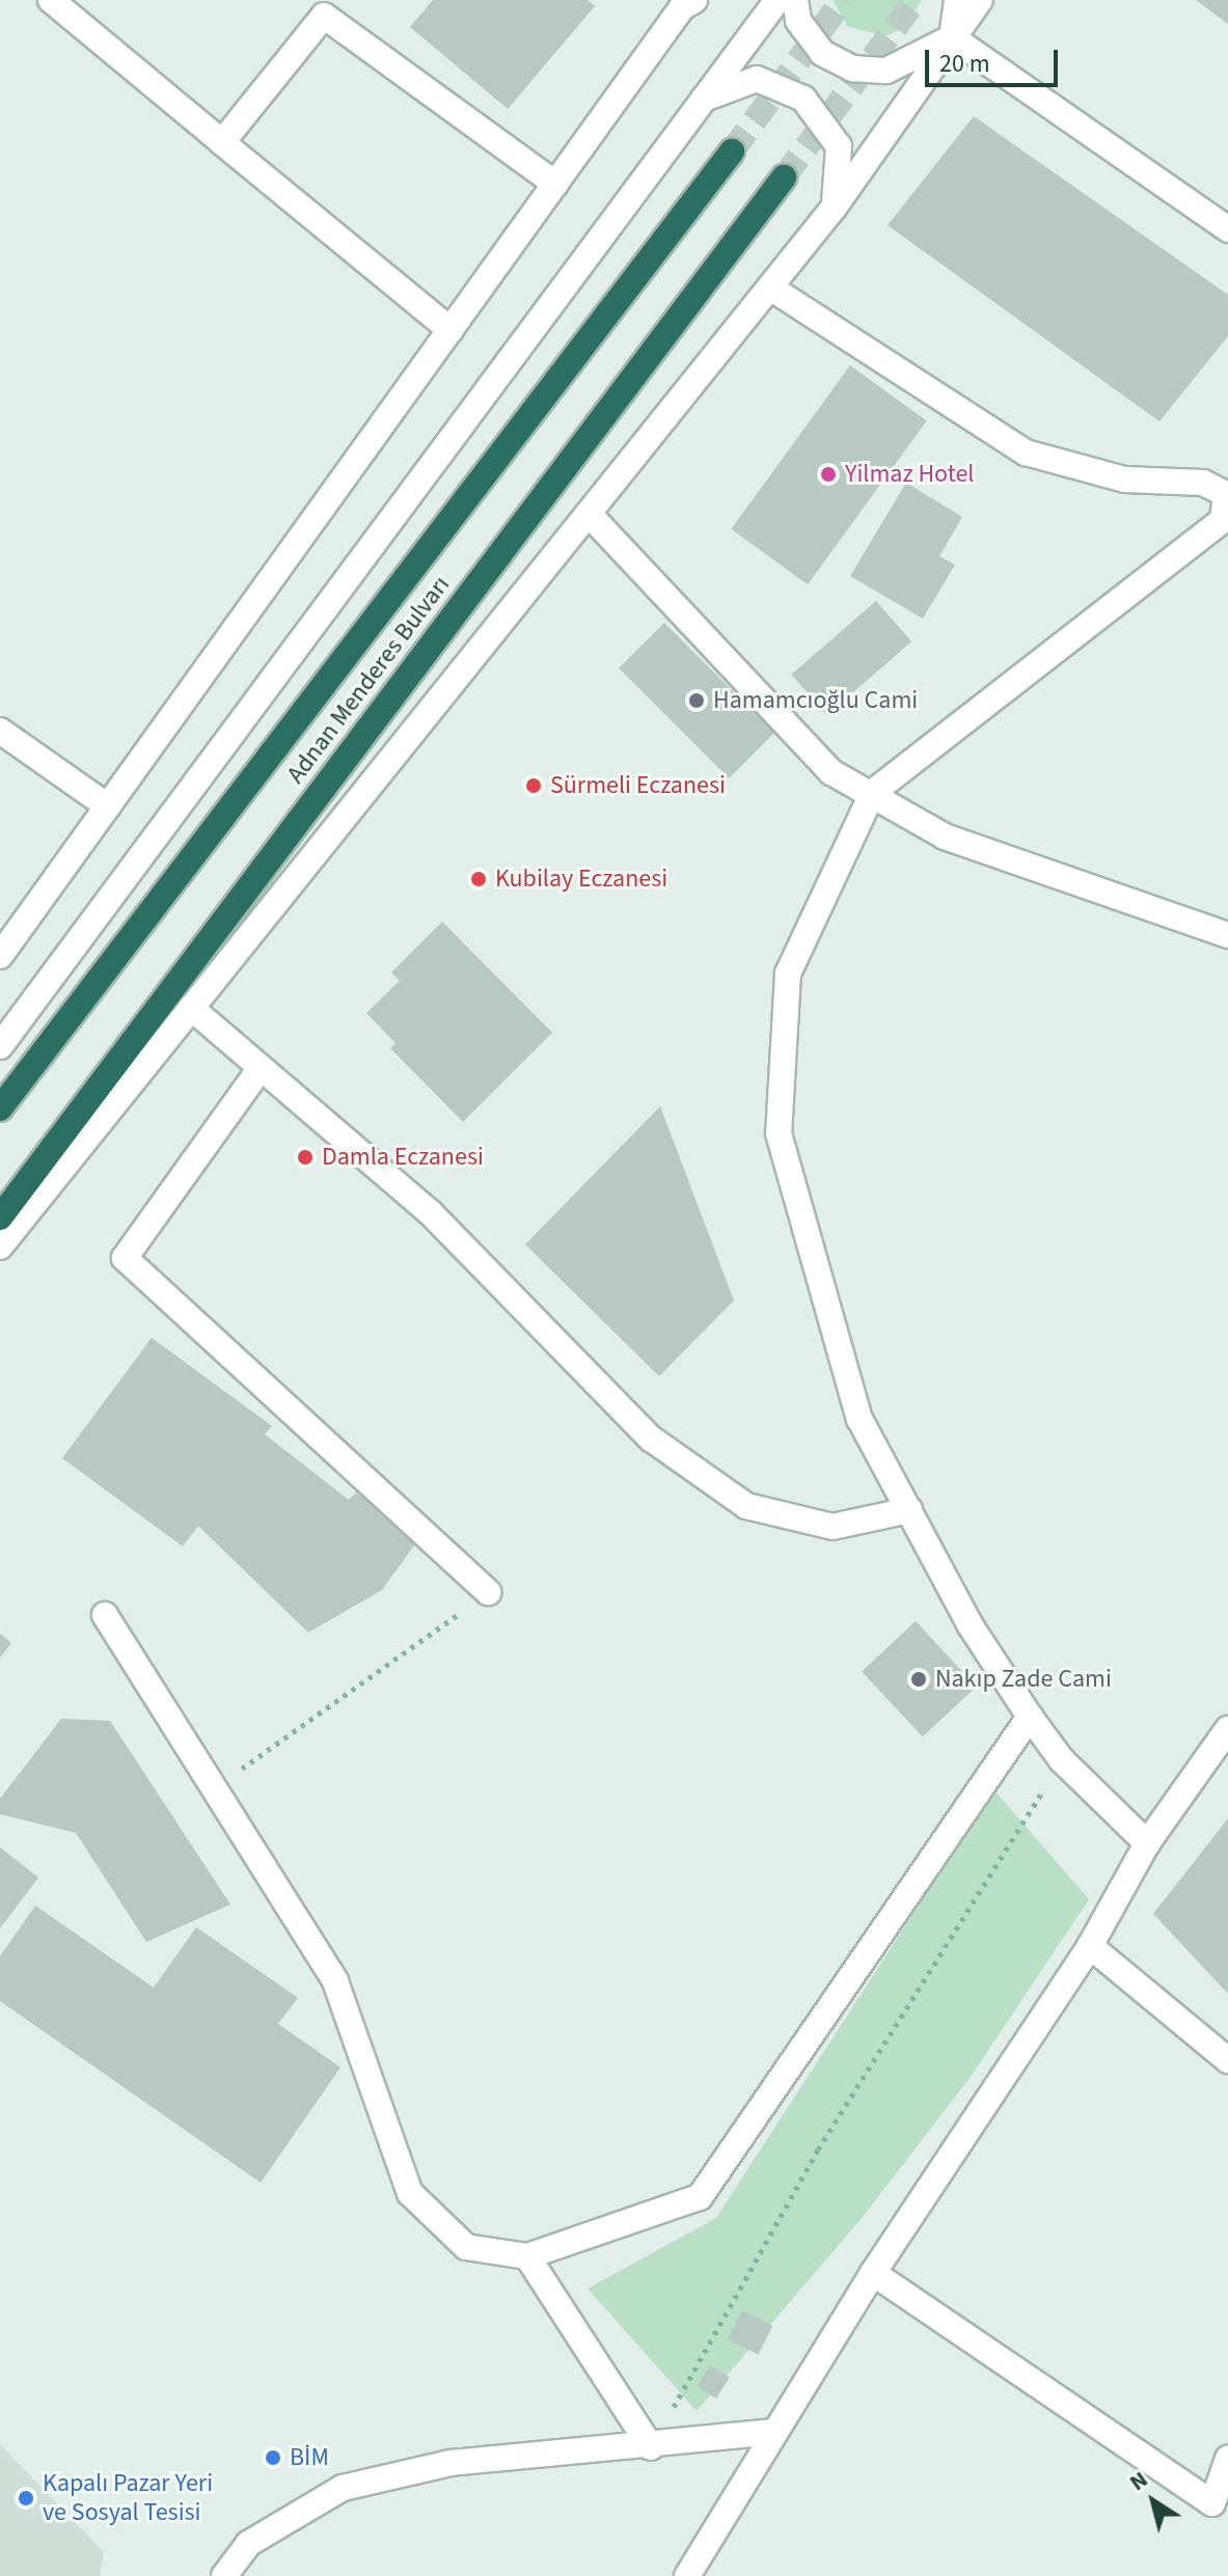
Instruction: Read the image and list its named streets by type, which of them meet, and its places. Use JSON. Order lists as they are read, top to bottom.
{
  "streets": {
    "highway": ["Adnan Menderes Bulvarı"]
  },
  "places": [
    "Yilmaz Hotel",
    "Hamamcıoğlu Cami",
    "Sürmeli Eczanesi",
    "Kubilay Eczanesi",
    "Damla Eczanesi",
    "Nakıp Zade Cami",
    "BİM",
    "Kapalı Pazar Yeri ve Sosyal Tesisi"
  ],
  "scale_bar": "20 m",
  "north": "top left"
}
